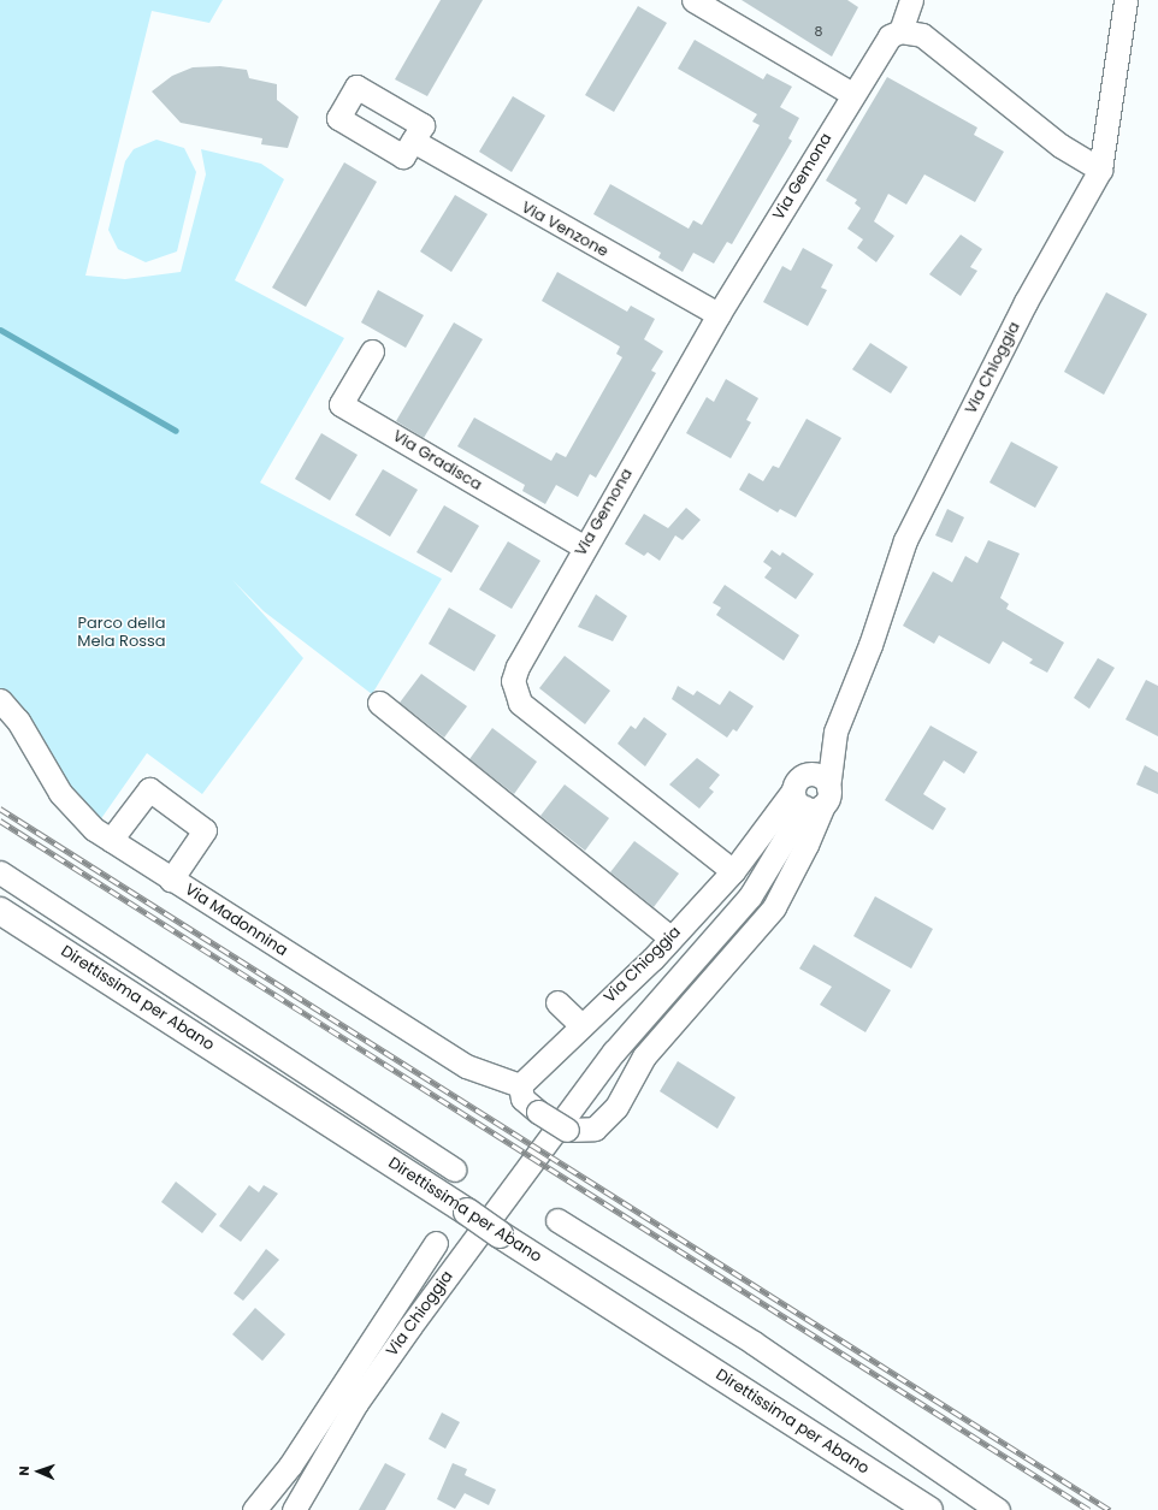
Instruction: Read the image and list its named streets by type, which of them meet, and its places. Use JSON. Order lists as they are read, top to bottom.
{
  "streets": {
    "highway": ["Direttissima per Abano"],
    "street": [
      "Via Gemona",
      "Via Venzone",
      "Via Chioggia",
      "Via Gradisca",
      "Via Madonnina"
    ]
  },
  "crossings": [
    ["Via Gemona", "Via Venzone"],
    ["Via Gemona", "Via Chioggia"],
    ["Via Gemona", "Via Gradisca"],
    ["Via Chioggia", "Via Madonnina"]
  ],
  "parks": ["Parco della Mela Rossa"],
  "house_numbers": ["8"],
  "north": "left"
}
